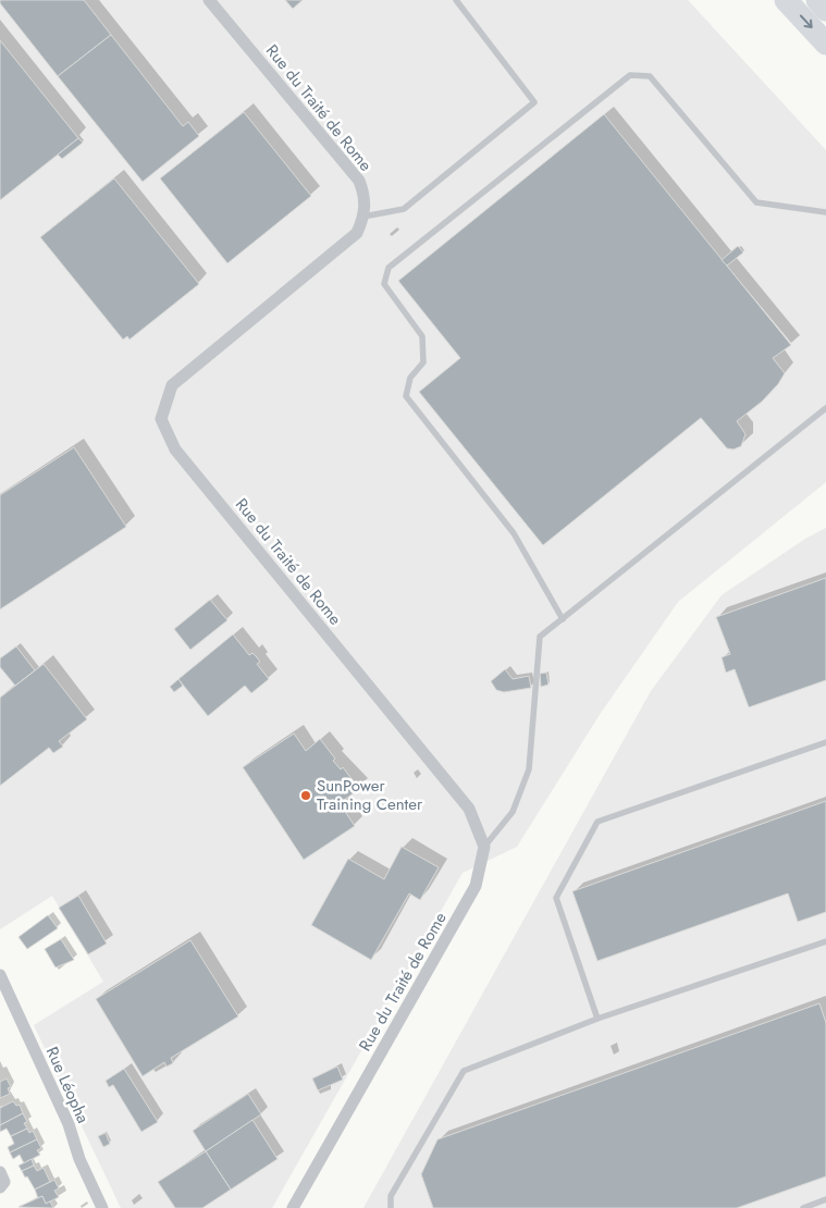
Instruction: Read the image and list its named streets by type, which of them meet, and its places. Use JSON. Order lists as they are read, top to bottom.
{
  "streets": {
    "street": ["Rue du Traité de Rome", "Rue Léopha"]
  },
  "places": ["SunPower Training Center"]
}
